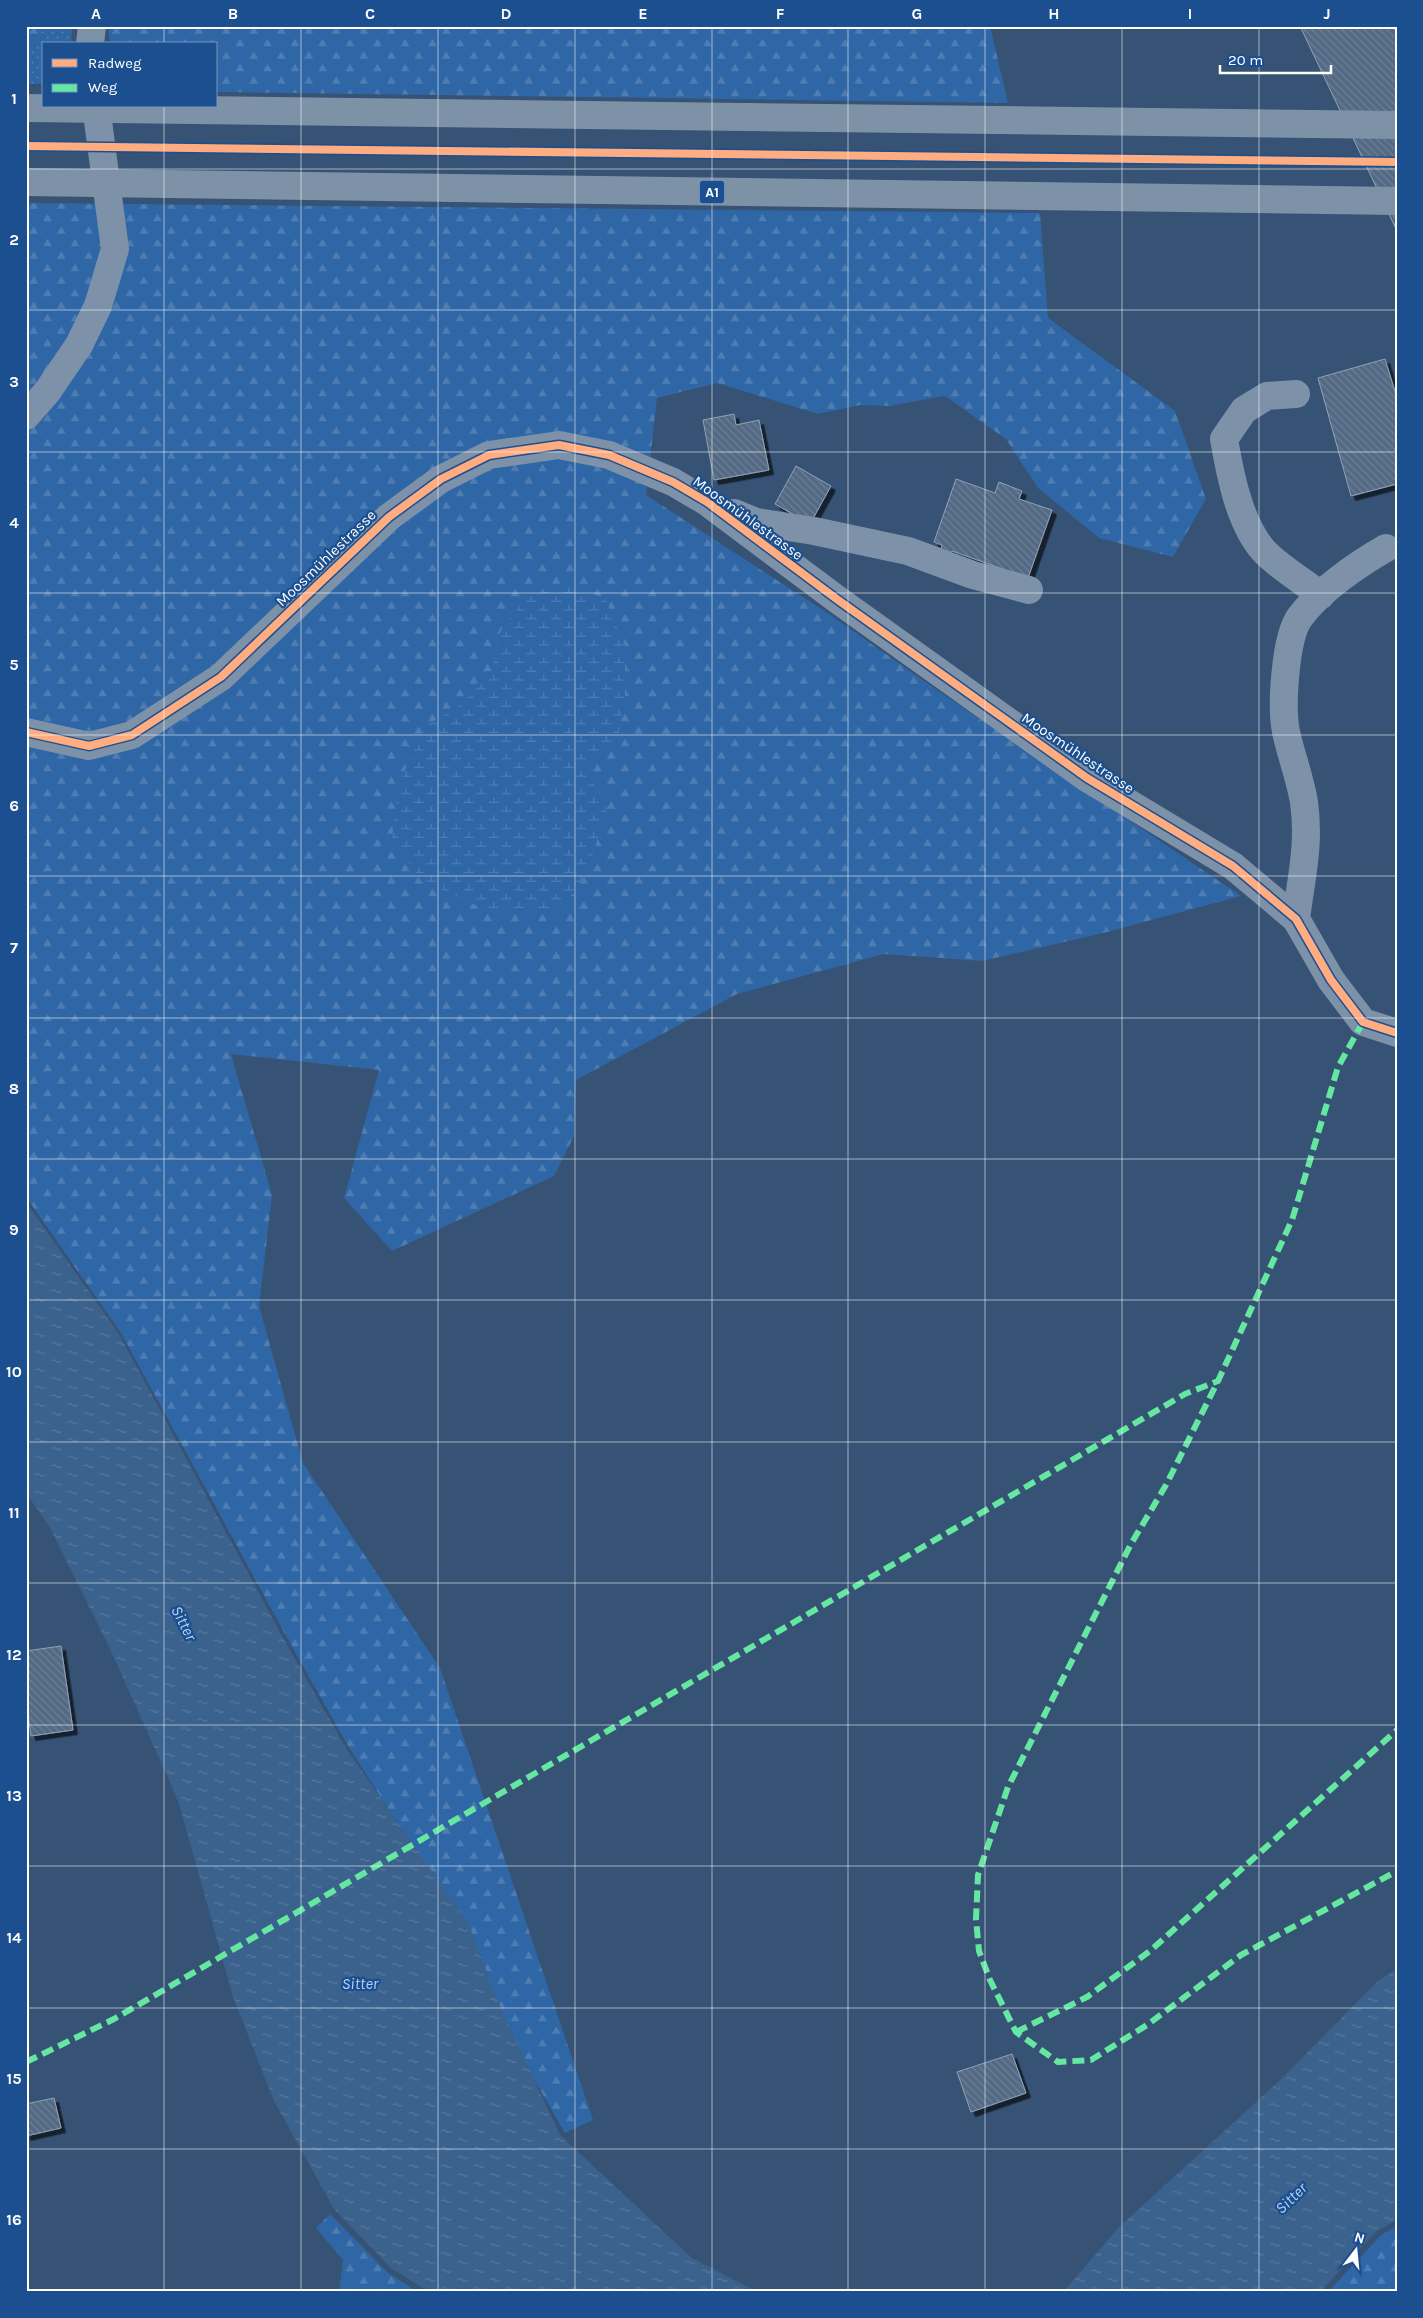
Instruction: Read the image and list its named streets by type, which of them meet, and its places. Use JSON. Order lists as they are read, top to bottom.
{
  "streets": {
    "highway": ["A1"],
    "street": ["Moosmühlestrasse"]
  },
  "water": ["Sitter"],
  "legend": ["Radweg", "Weg"],
  "scale_bar": "20 m",
  "north": "top",
  "grid": {
    "columns": [
      "A",
      "B",
      "C",
      "D",
      "E",
      "F",
      "G",
      "H",
      "I",
      "J"
    ],
    "rows": [
      "1",
      "2",
      "3",
      "4",
      "5",
      "6",
      "7",
      "8",
      "9",
      "10",
      "11",
      "12",
      "13",
      "14",
      "15",
      "16"
    ]
  }
}
